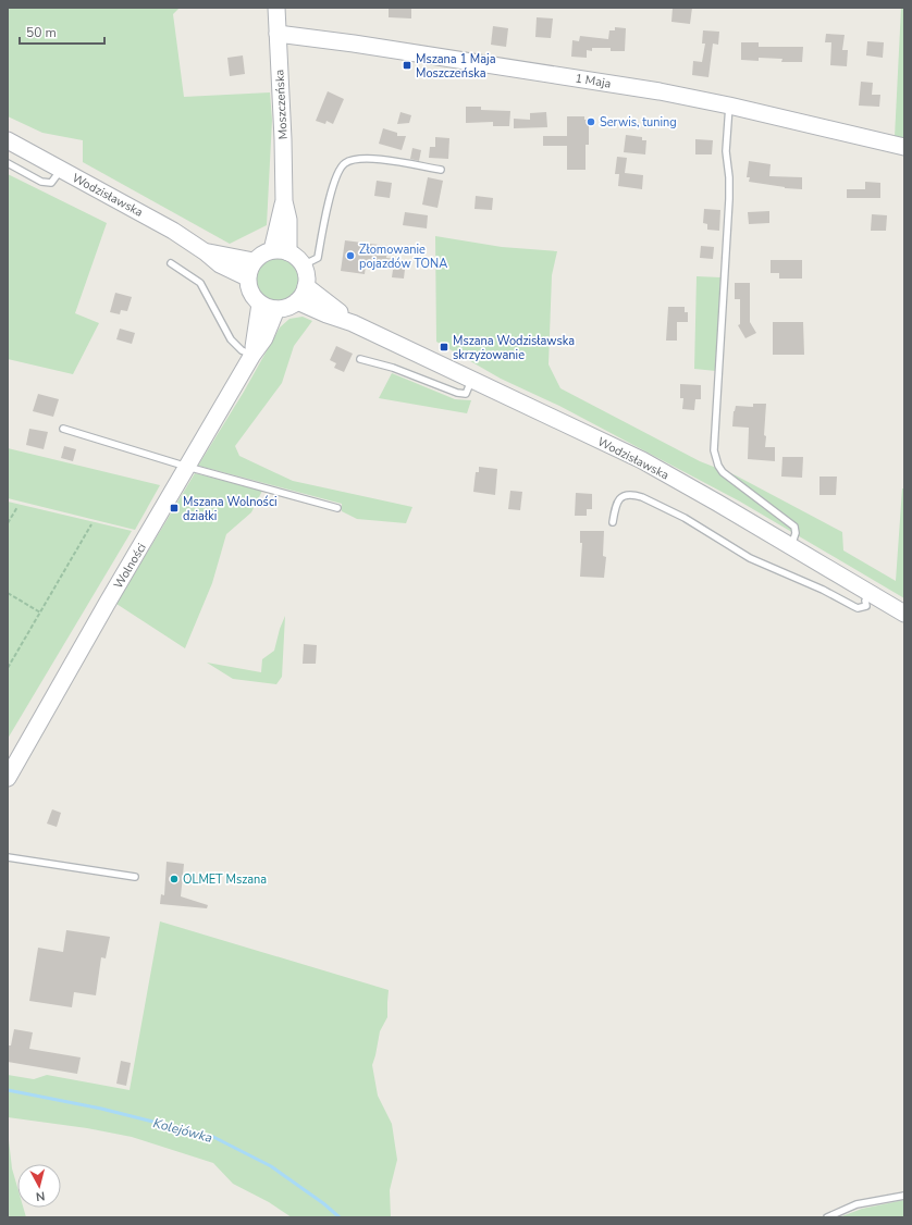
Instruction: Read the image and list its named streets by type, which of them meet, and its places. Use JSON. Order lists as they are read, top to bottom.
{
  "streets": {
    "main road": [
      "1 Maja",
      "Moszczeńska",
      "Wodzisławska",
      "Wolności"
    ]
  },
  "crossings": [
    ["1 Maja", "Moszczeńska"],
    ["Moszczeńska", "Wodzisławska"],
    ["Moszczeńska", "Wolności"],
    ["Wodzisławska", "Wolności"]
  ],
  "water": ["Kolejówka"],
  "places": {
    "transit": ["Mszana 1 Maja Moszczeńska", "Mszana Wodzisławska skrzyżowanie", "Mszana Wolności działki"],
    "other": ["Serwis, tuning", "Złomowanie pojazdów TONA", "OLMET Mszana"]
  },
  "scale_bar": "50 m",
  "north": "bottom"
}
